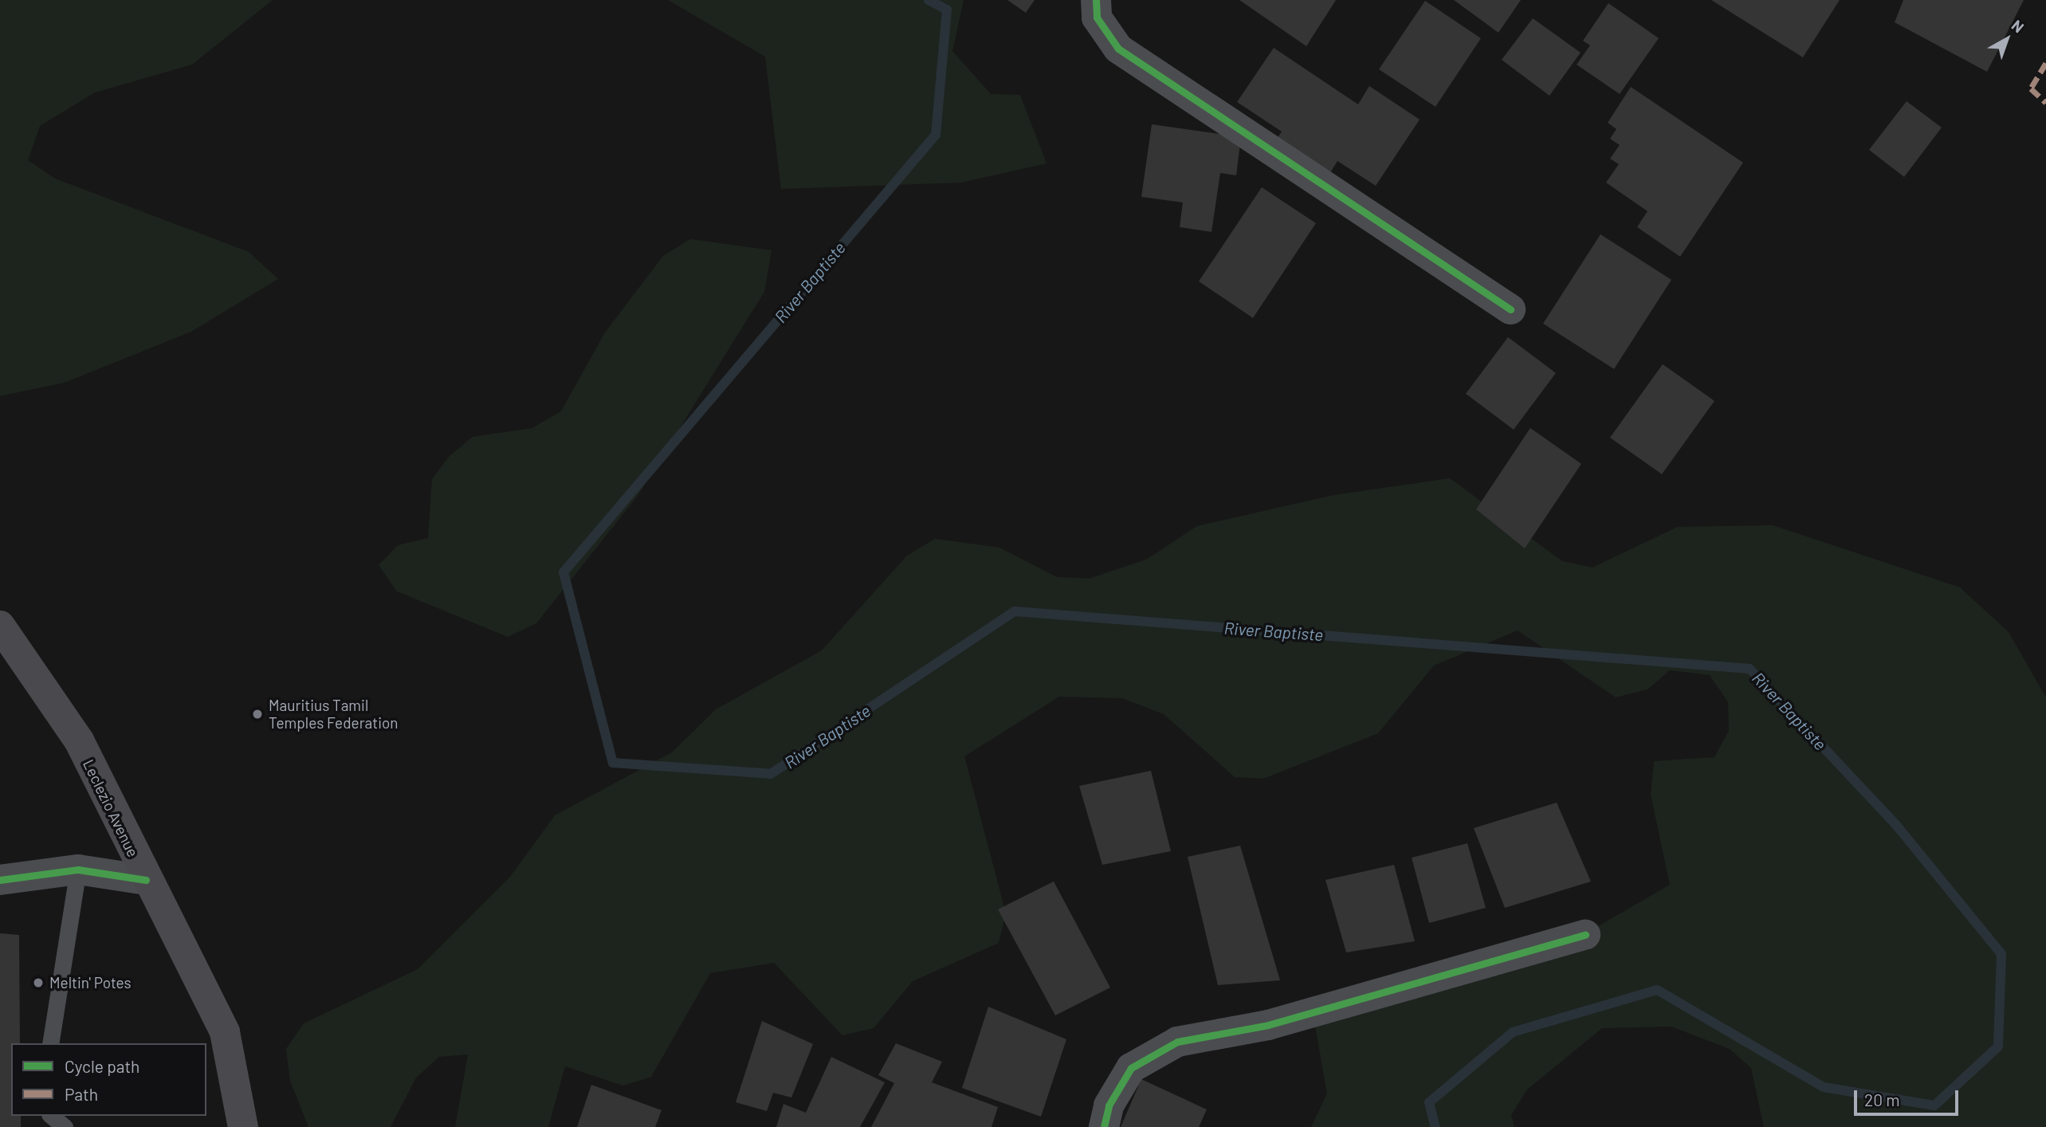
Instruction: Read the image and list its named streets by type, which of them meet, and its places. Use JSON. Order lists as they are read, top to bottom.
{
  "streets": {
    "main road": ["Leclezio Avenue"]
  },
  "water": ["River Baptiste"],
  "places": ["Mauritius Tamil Temples Federation", "Meltin' Potes"],
  "legend": ["Cycle path", "Path"],
  "scale_bar": "20 m",
  "north": "top right"
}
